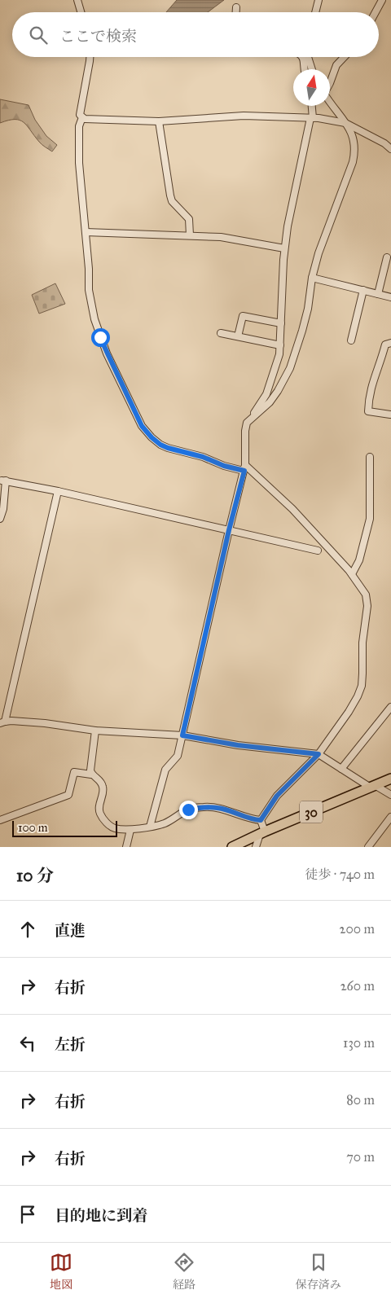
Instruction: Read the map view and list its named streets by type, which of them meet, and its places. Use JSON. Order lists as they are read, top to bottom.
{
  "streets": {
    "main road": ["30"]
  },
  "scale_bar": "100 m",
  "north": "top",
  "page": {
    "search": "ここで検索",
    "scale": "100 m",
    "heading": ["10 分", "徒歩 · 740 m"],
    "list": [
      ["直進", "200 m"],
      ["右折", "260 m"],
      ["左折", "130 m"],
      ["右折", "80 m"],
      ["右折", "70 m"],
      "目的地に到着"
    ],
    "nav": ["地図", "経路", "保存済み"]
  }
}
